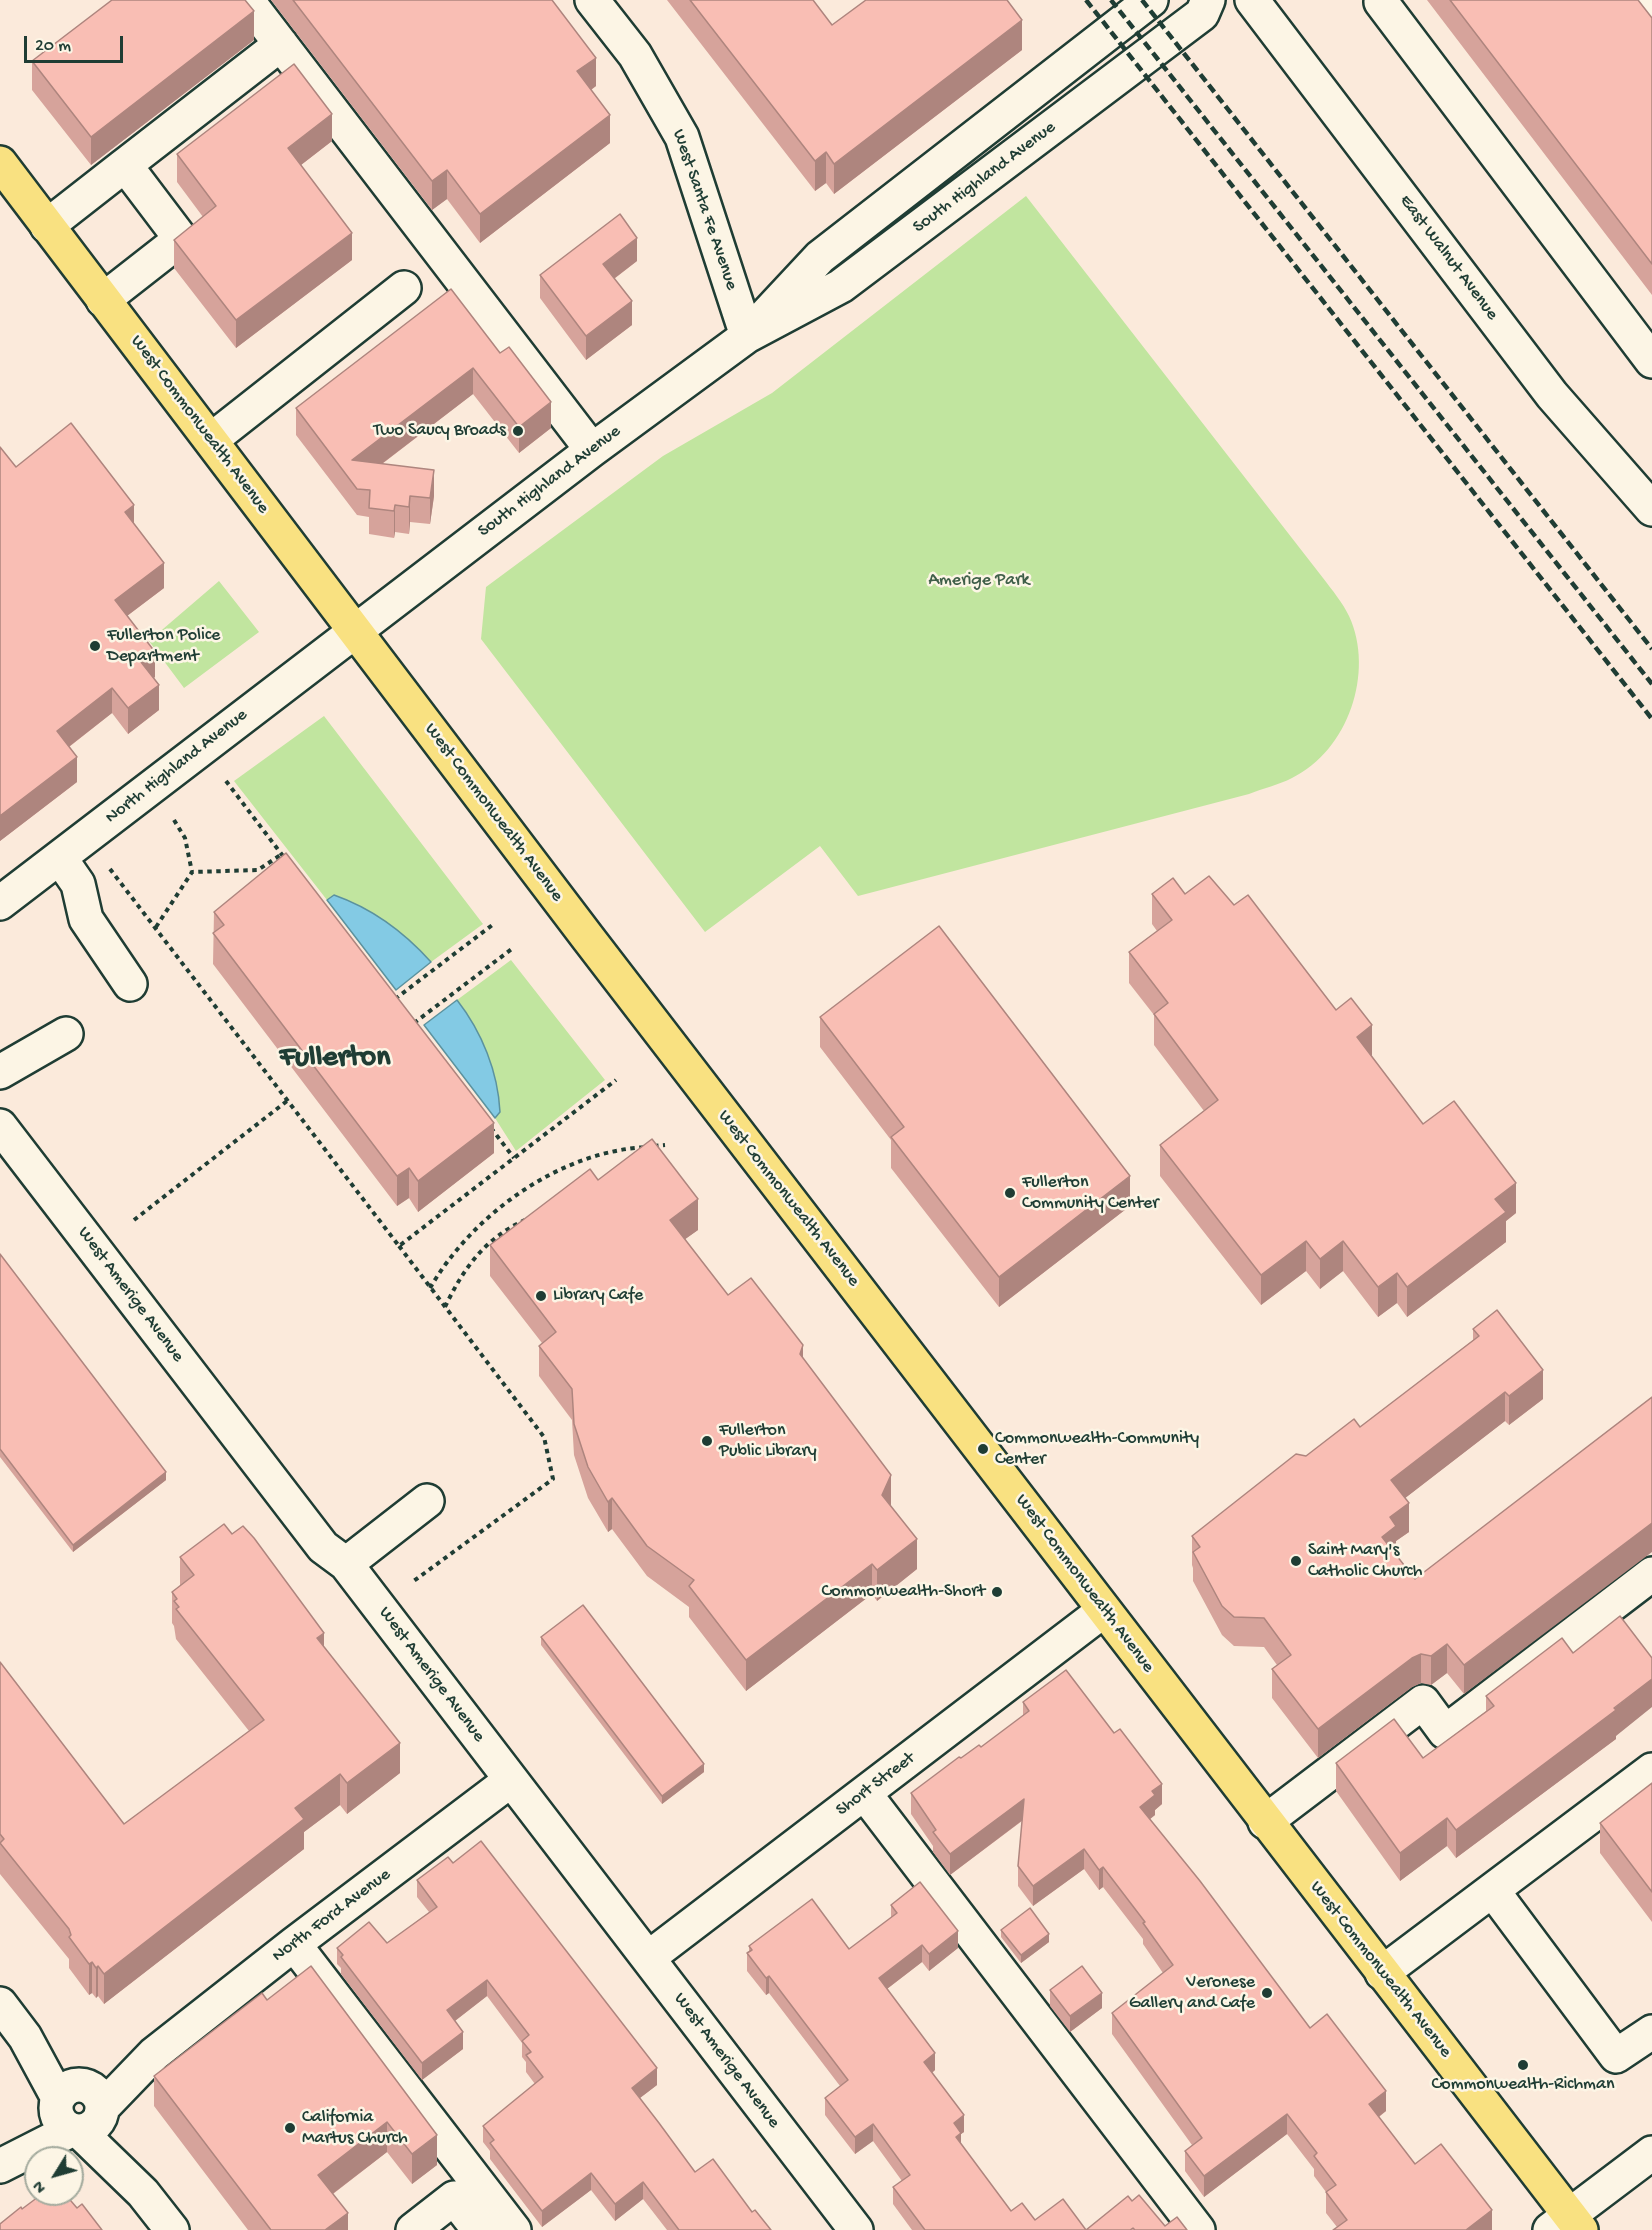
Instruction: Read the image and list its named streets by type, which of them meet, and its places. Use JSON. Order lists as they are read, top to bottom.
{
  "streets": {
    "main road": ["West Commonwealth Avenue"],
    "street": [
      "South Highland Avenue",
      "West Santa Fe Avenue",
      "East Walnut Avenue",
      "North Highland Avenue",
      "West Amerige Avenue",
      "Short Street",
      "North Ford Avenue"
    ]
  },
  "crossings": [
    ["South Highland Avenue", "West Santa Fe Avenue"],
    ["South Highland Avenue", "West Commonwealth Avenue"],
    ["South Highland Avenue", "North Highland Avenue"],
    ["West Commonwealth Avenue", "North Highland Avenue"],
    ["West Commonwealth Avenue", "Short Street"],
    ["West Amerige Avenue", "Short Street"],
    ["West Amerige Avenue", "North Ford Avenue"]
  ],
  "districts": ["Fullerton"],
  "parks": ["Amerige Park"],
  "places": [
    "Two Saucy Broads",
    "Fullerton Police Department",
    "Fullerton Community Center",
    "Library Cafe",
    "Fullerton Public Library",
    "Commonwealth-Community Center",
    "Saint Mary's Catholic Church",
    "Commonwealth-Short",
    "Veronese Gallery and Cafe",
    "Commonwealth-Richman",
    "California Martus Church"
  ],
  "scale_bar": "20 m",
  "north": "bottom left"
}
